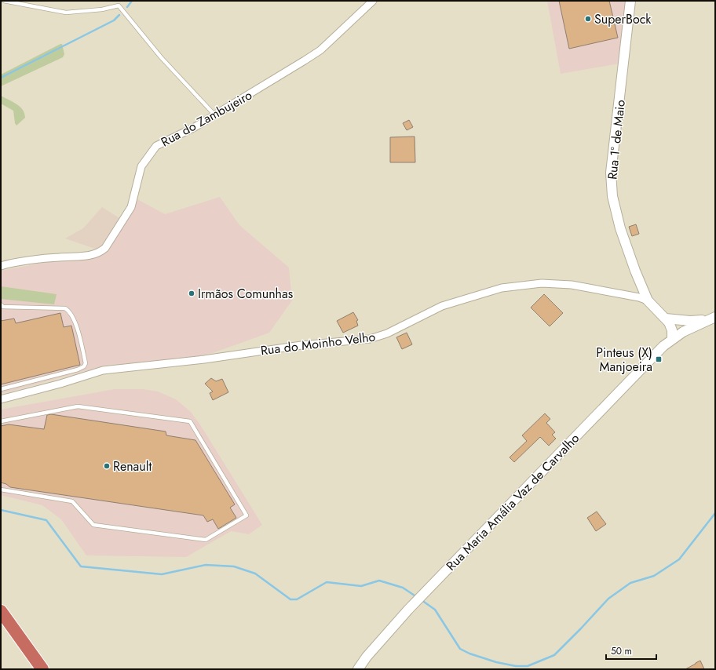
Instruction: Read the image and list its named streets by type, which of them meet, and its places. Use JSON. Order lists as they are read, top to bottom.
{
  "streets": {
    "street": [
      "Rua do Zambujeiro",
      "Rua 1º de Maio",
      "Rua do Moinho Velho",
      "Rua Maria Amália Vaz de Carvalho"
    ]
  },
  "crossings": [
    ["Rua 1º de Maio", "Rua do Moinho Velho"],
    ["Rua 1º de Maio", "Rua Maria Amália Vaz de Carvalho"]
  ],
  "places": {
    "other": ["SuperBock", "Irmãos Comunhas", "Renault"],
    "transit": ["Pinteus (X) Manjoeira"]
  },
  "scale_bar": "50 m"
}
